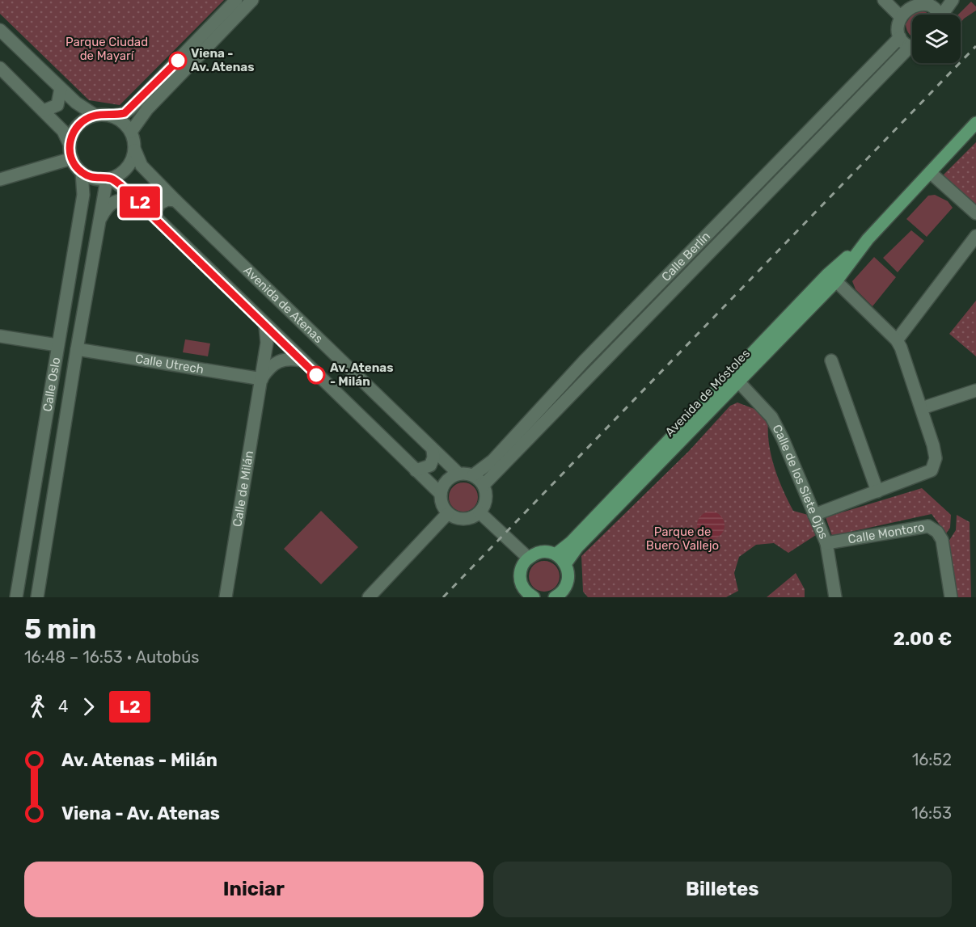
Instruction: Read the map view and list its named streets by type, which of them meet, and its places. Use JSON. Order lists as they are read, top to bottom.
{
  "streets": {
    "main road": ["Avenida de Móstoles"],
    "street": [
      "Calle Berlín",
      "Avenida de Atenas",
      "Calle Utrech",
      "Calle Oslo",
      "Calle de los Siete Ojos",
      "Calle de Milán",
      "Calle Montoro"
    ]
  },
  "crossings": [
    ["Calle Berlín", "Avenida de Atenas"],
    ["Avenida de Atenas", "Calle Oslo"],
    ["Calle Utrech", "Calle Oslo"],
    ["Calle Utrech", "Calle de Milán"],
    ["Avenida de Móstoles", "Calle de los Siete Ojos"],
    ["Calle de los Siete Ojos", "Calle Montoro"]
  ],
  "parks": ["Parque Ciudad de Mayarí", "Parque de Buero Vallejo"],
  "places": ["Viena - Av. Atenas", "Av. Atenas - Milán"],
  "lines": ["bus line L2"],
  "page": {
    "on_map": "L2",
    "heading": ["5 min", "16:48 – 16:53 · Autobús", "2.00 €"],
    "legs": ["4", "L2"],
    "list": [
      {
        "name": "Av. Atenas - Milán",
        "value": "16:52"
      },
      {
        "name": "Viena - Av. Atenas",
        "value": "16:53"
      }
    ],
    "buttons": ["Iniciar", "Billetes"]
  }
}
